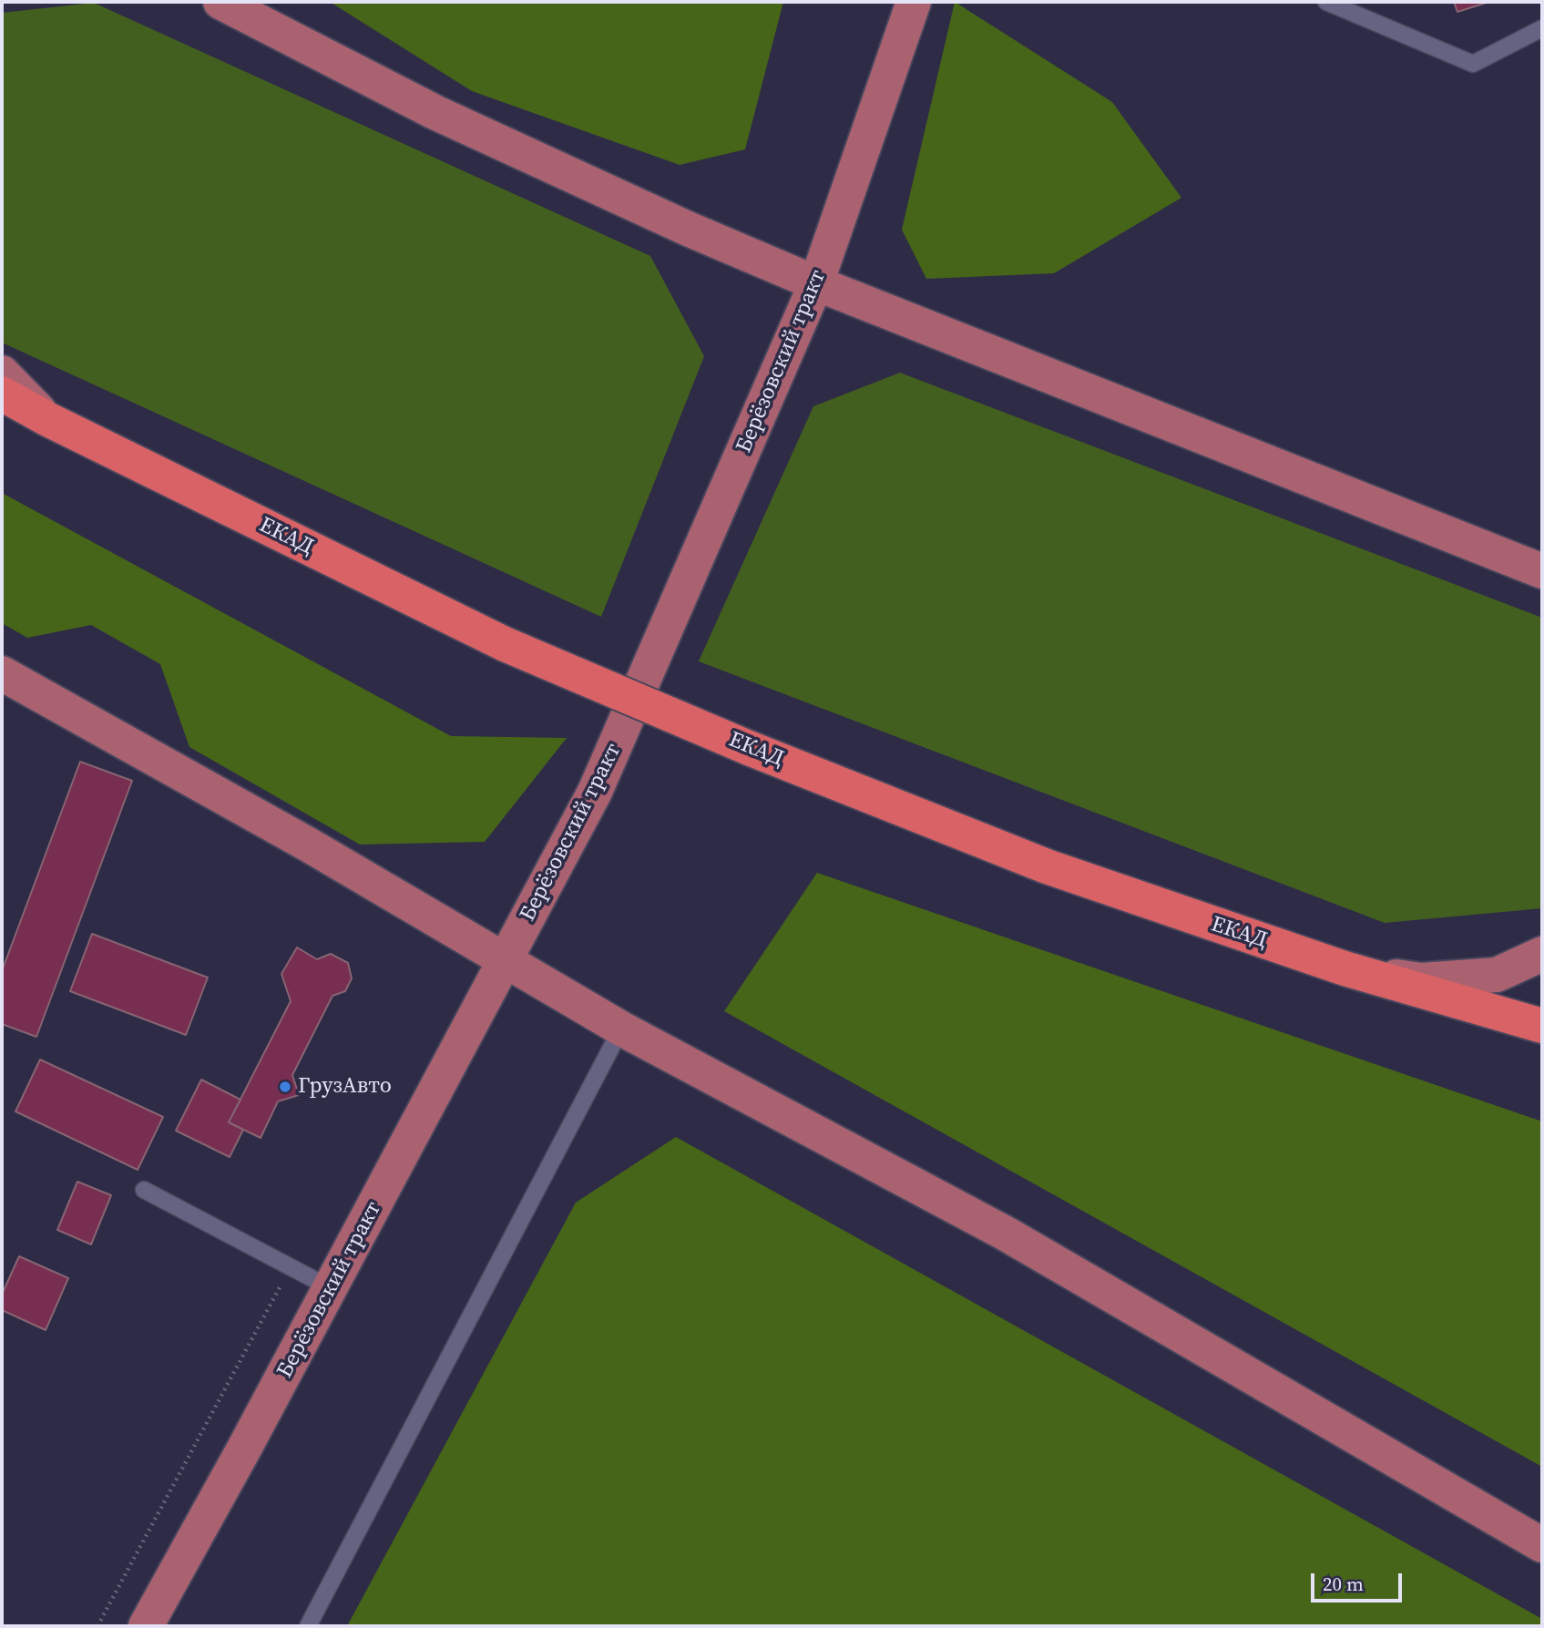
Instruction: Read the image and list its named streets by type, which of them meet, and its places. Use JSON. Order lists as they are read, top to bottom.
{
  "streets": {
    "highway": ["ЕКАД"],
    "main road": ["Берёзовский тракт"]
  },
  "places": ["ГрузАвто"],
  "scale_bar": "20 m"
}
